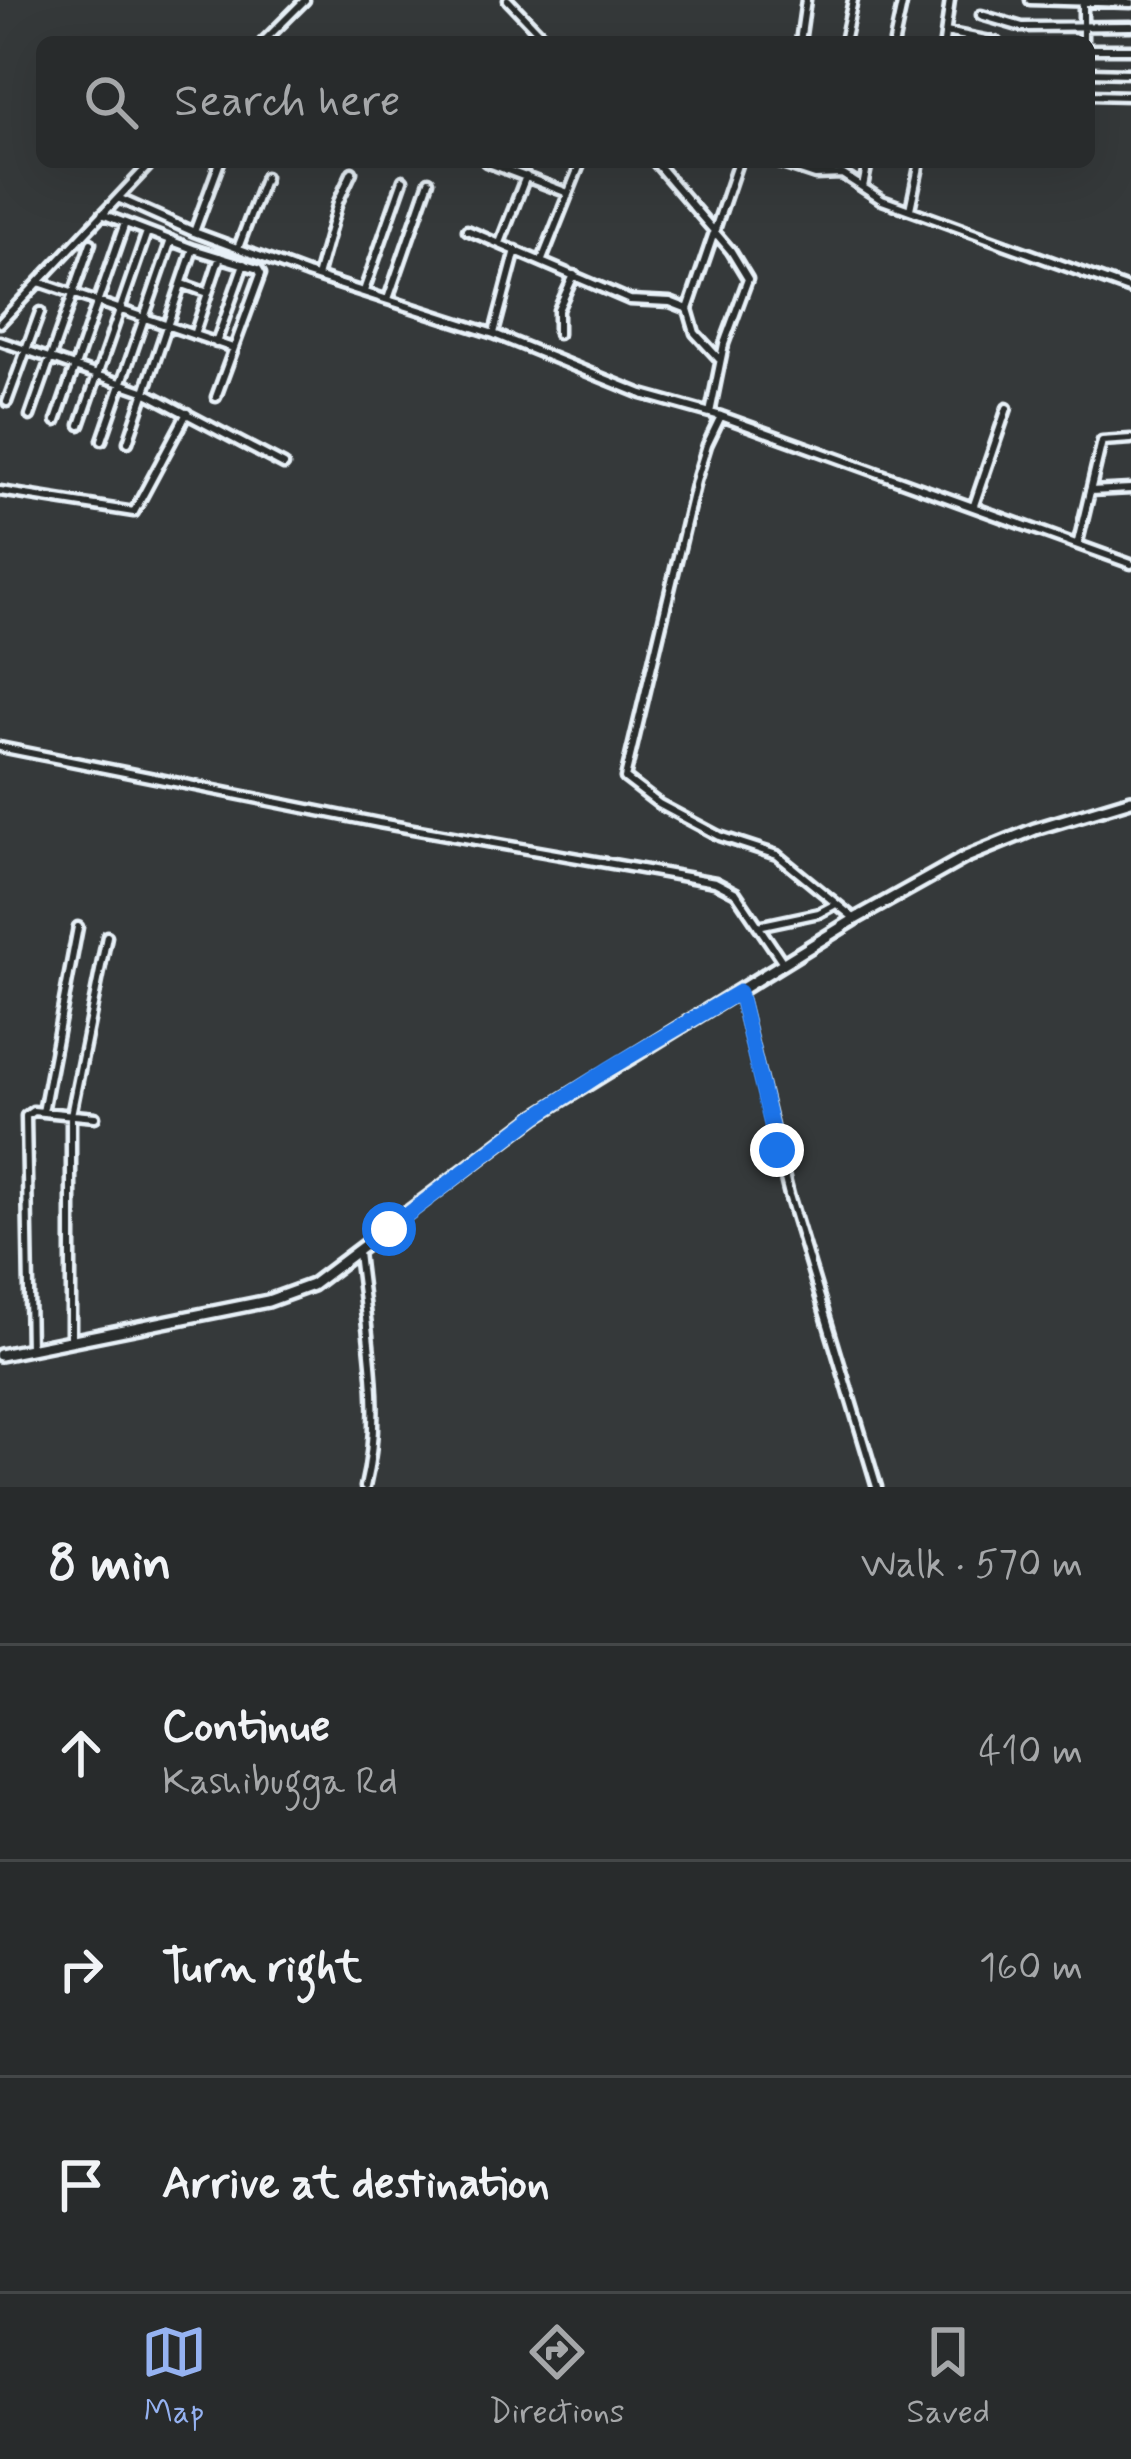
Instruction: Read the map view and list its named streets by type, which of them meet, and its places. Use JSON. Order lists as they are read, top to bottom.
{
  "page": {
    "search": "Search here",
    "heading": ["8 min", "Walk · 570 m"],
    "list": [
      ["Continue", "Kashibugga Rd", "410 m"],
      ["Turn right", "160 m"],
      "Arrive at destination"
    ],
    "nav": ["Map", "Directions", "Saved"]
  }
}
